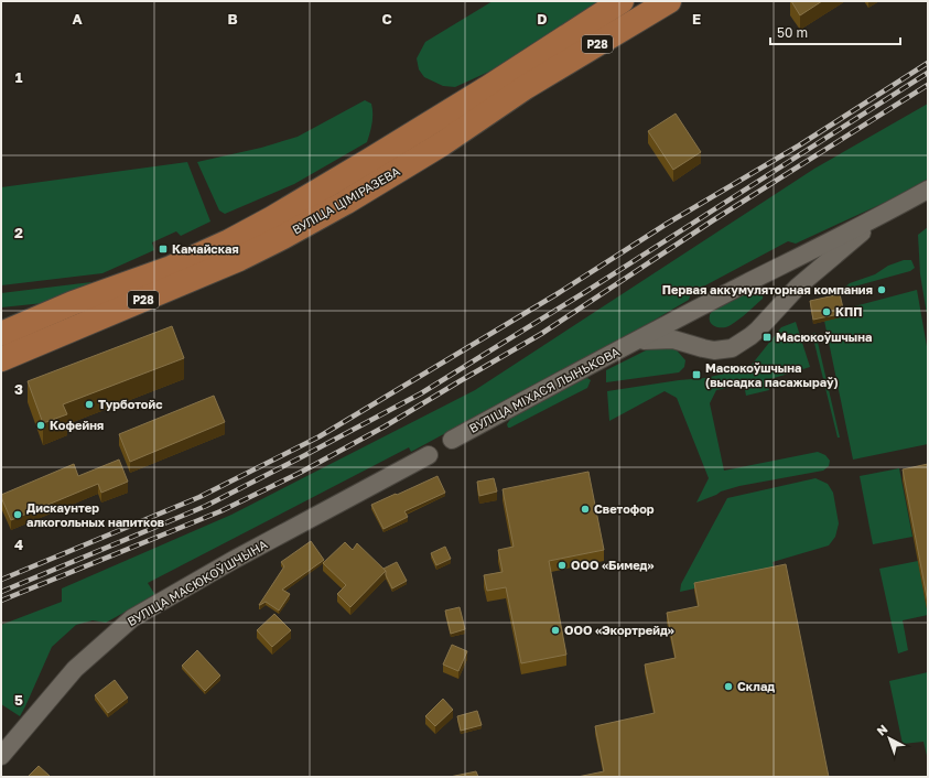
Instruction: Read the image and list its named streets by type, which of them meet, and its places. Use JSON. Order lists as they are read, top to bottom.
{
  "streets": {
    "main road": ["Р28", "ВУЛІЦА ЦІМІРАЗЕВА"],
    "street": ["ВУЛІЦА МІХАСЯ ЛЫНЬКОВА", "ВУЛІЦА МАСЮКОЎШЧЫНА"]
  },
  "places": {
    "transit": ["Камайская", "Масюкоўшчына", "Масюкоўшчына (высадка пасажыраў)"],
    "other": [
      "Первая аккумуляторная компания",
      "КПП",
      "Турботойс",
      "Кофейня",
      "Светофор",
      "Дискаунтер алкогольных напитков",
      "ООО «Бимед»",
      "ООО «Экортрейд»",
      "Склад"
    ]
  },
  "scale_bar": "50 m",
  "north": "top left",
  "grid": {
    "columns": [
      "A",
      "B",
      "C",
      "D",
      "E"
    ],
    "rows": [
      "1",
      "2",
      "3",
      "4",
      "5"
    ]
  }
}
